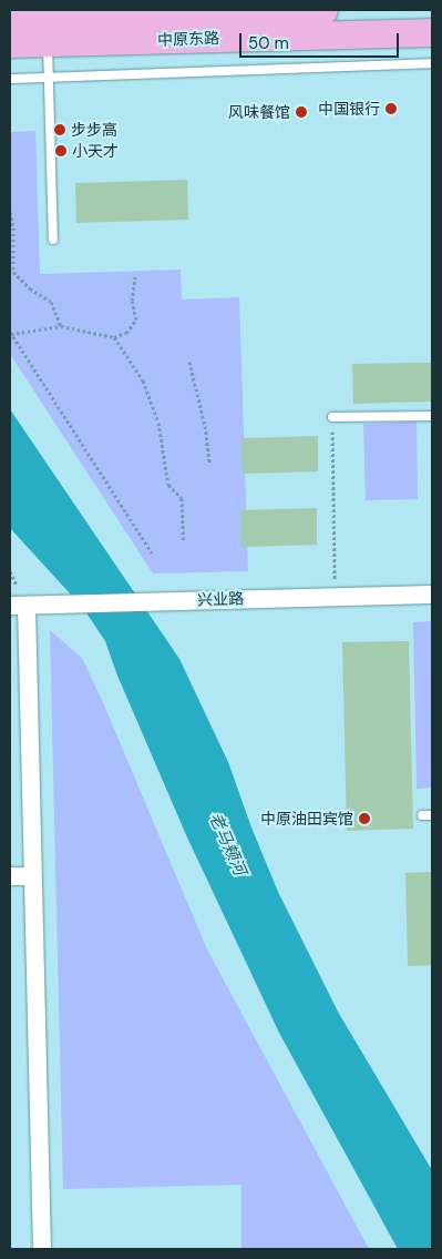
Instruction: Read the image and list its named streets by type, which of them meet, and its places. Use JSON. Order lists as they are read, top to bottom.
{
  "streets": {
    "main road": ["中原东路"],
    "street": ["兴业路"]
  },
  "water": ["老马颊河"],
  "places": [
    "中国银行",
    "风味餐馆",
    "步步高",
    "小天才",
    "中原油田宾馆"
  ],
  "scale_bar": "50 m"
}
